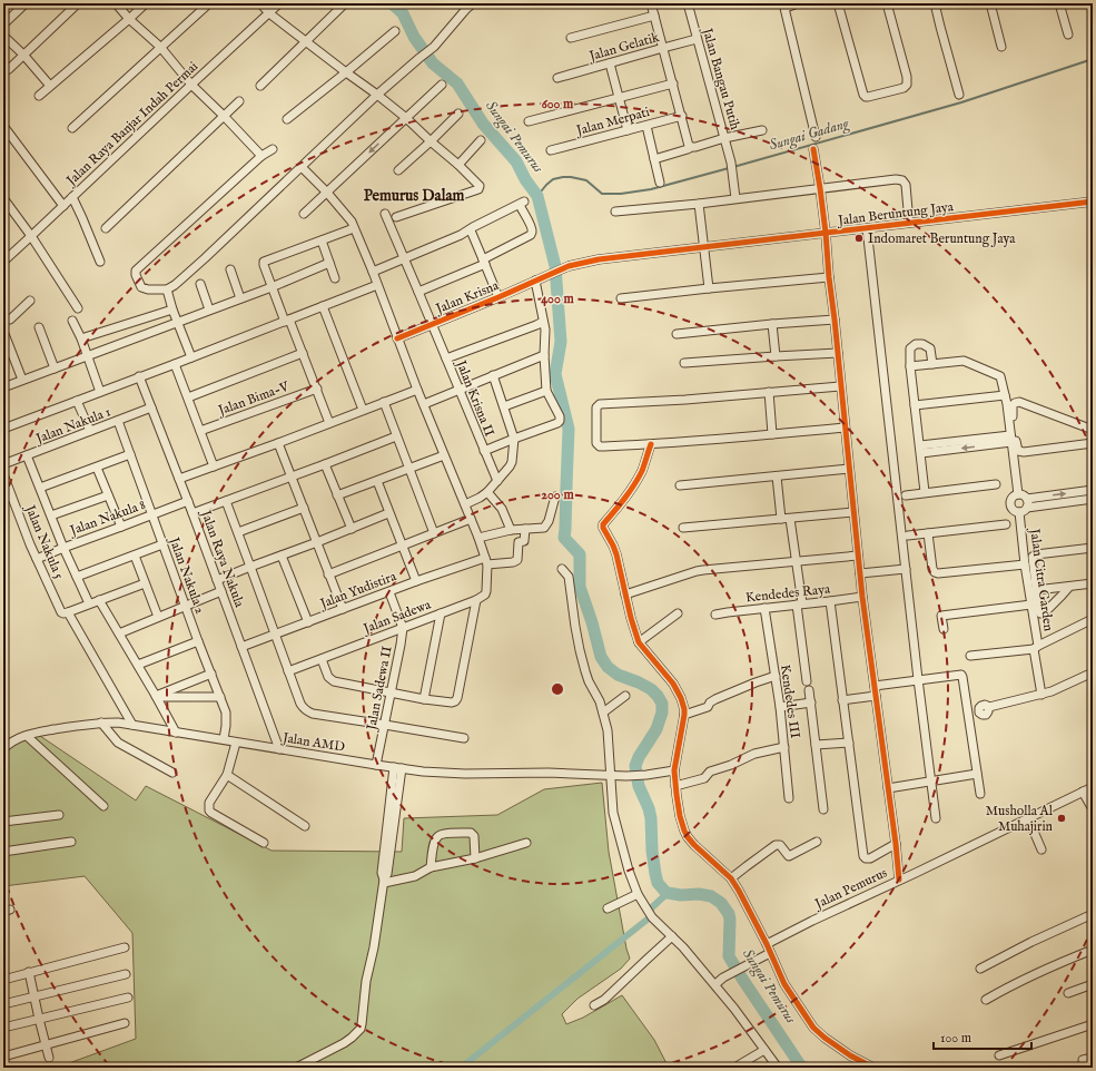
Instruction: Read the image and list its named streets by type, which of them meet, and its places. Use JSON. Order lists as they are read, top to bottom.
{
  "streets": {
    "street": [
      "Jalan Gelatik",
      "Jalan Bangau Putih",
      "Jalan Merpati",
      "Jalan Raya Banjar Indah Permai",
      "Jalan Beruntung Jaya",
      "Jalan Krisna",
      "Jalan Bima-V",
      "Jalan Krisna II",
      "Jalan Nakula 1",
      "Jalan Nakula 8",
      "Jalan Nakula 5",
      "Jalan Raya Nakula",
      "Jalan Nakula 2",
      "Jalan Citra Garden",
      "Jalan Yudistira",
      "Kendedes Raya",
      "Jalan Sadewa",
      "Jalan Sadewa II",
      "Kendedes III",
      "Jalan AMD",
      "Jalan Pemurus"
    ]
  },
  "crossings": [
    ["Jalan Gelatik", "Jalan Bangau Putih"],
    ["Jalan Beruntung Jaya", "Jalan Krisna"],
    ["Jalan Krisna", "Jalan Krisna II"],
    ["Jalan Nakula 1", "Jalan Raya Nakula"],
    ["Jalan Nakula 1", "Jalan Nakula 2"],
    ["Jalan Nakula 8", "Jalan Nakula 5"],
    ["Jalan Nakula 8", "Jalan Raya Nakula"],
    ["Jalan Nakula 8", "Jalan Nakula 2"],
    ["Jalan Raya Nakula", "Jalan Yudistira"],
    ["Jalan Raya Nakula", "Jalan AMD"],
    ["Jalan Nakula 2", "Jalan AMD"],
    ["Jalan Yudistira", "Jalan Sadewa II"],
    ["Kendedes Raya", "Kendedes III"],
    ["Jalan Sadewa", "Jalan Sadewa II"],
    ["Jalan Sadewa II", "Jalan AMD"]
  ],
  "districts": ["Pemurus Dalam"],
  "water": ["Sungai Gadang", "Sungai Pemurus"],
  "places": ["Indomaret Beruntung Jaya", "Musholla Al Muhajirin"],
  "scale_bar": "100 m",
  "rings": ["600 m", "400 m", "200 m"]
}
